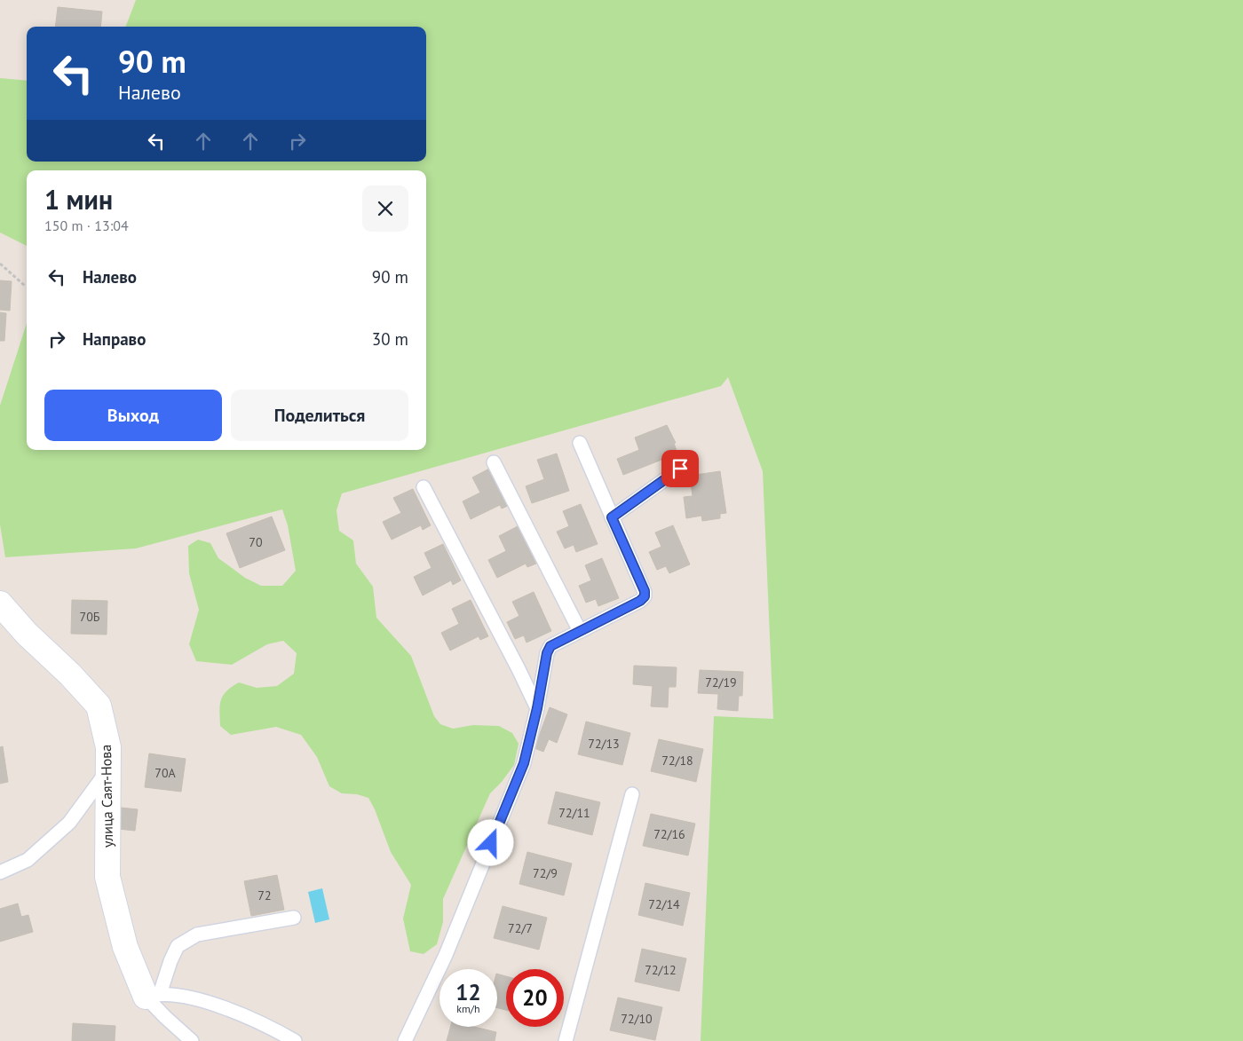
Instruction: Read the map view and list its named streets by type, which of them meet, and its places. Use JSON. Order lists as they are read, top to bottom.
{
  "streets": {
    "street": ["улица Саят-Нова"]
  },
  "house_numbers": [
    "70",
    "70Б",
    "72/19",
    "72/13",
    "72/18",
    "70А",
    "72/11",
    "72/16",
    "72/9",
    "72",
    "72/14",
    "72/7",
    "72/12",
    "72/10"
  ],
  "page": {
    "turn": ["90 m", "Налево"],
    "heading": ["1 мин", "150 m · 13:04"],
    "list": [
      {
        "name": "Налево",
        "value": "90 m"
      },
      {
        "name": "Направо",
        "value": "30 m"
      }
    ],
    "buttons": ["Выход", "Поделиться"],
    "speed": "12 km/h",
    "limit": "20"
  }
}
